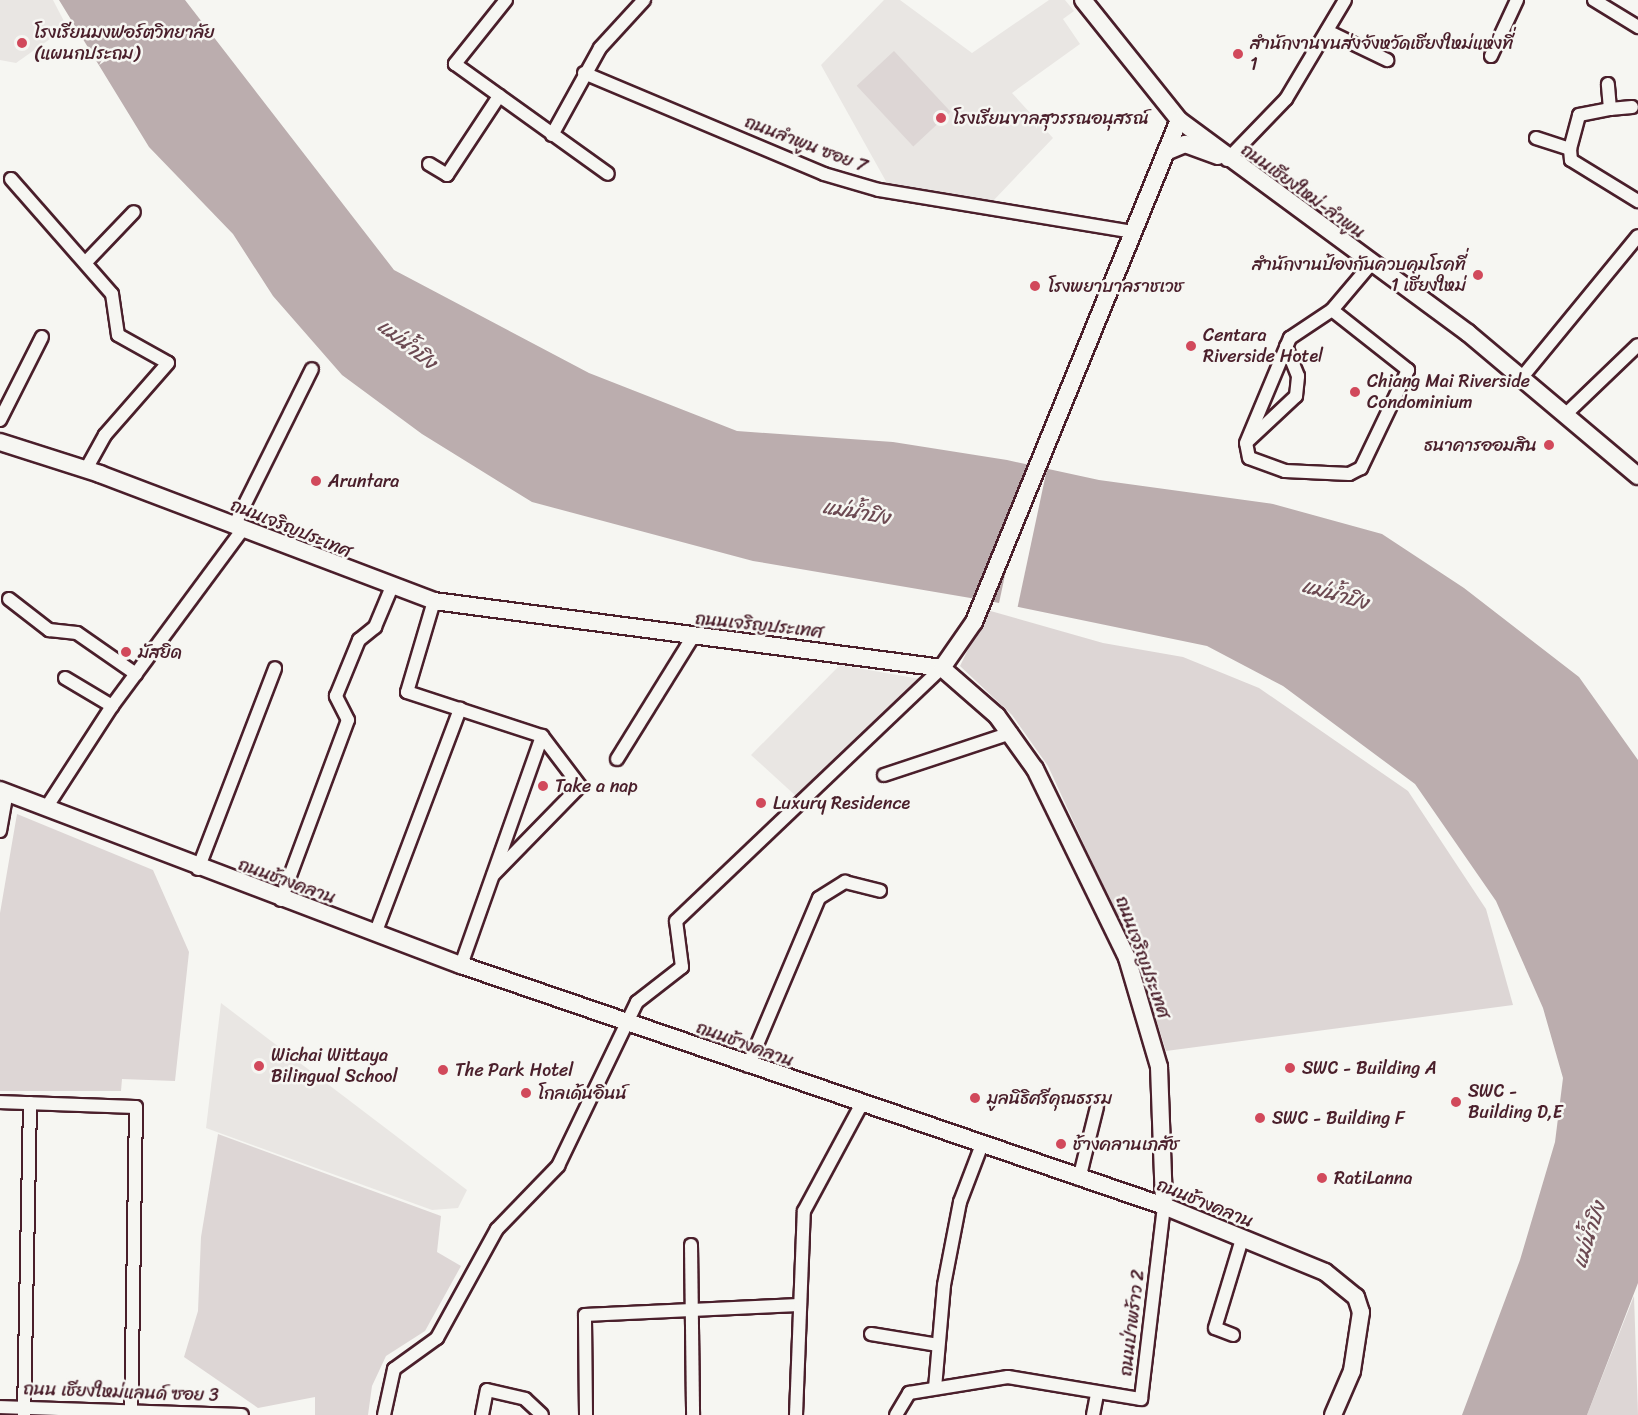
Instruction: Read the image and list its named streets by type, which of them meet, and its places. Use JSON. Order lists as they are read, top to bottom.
{
  "streets": {
    "street": [
      "ถนนลำพูน ซอย 7",
      "ถนนเชียงใหม่-ลำพูน",
      "ถนนเจริญประเทศ",
      "ถนนช้างคลาน",
      "ถนนป่าพร้าว 2",
      "ถนน เชียงใหม่แลนด์ ซอย 3"
    ]
  },
  "crossings": [
    ["ถนนเจริญประเทศ", "ถนนช้างคลาน"],
    ["ถนนเจริญประเทศ", "ถนนป่าพร้าว 2"],
    ["ถนนช้างคลาน", "ถนนป่าพร้าว 2"]
  ],
  "water": ["แม่น้ำปิง"],
  "places": [
    "โรงเรียนมงฟอร์ตวิทยาลัย (แผนกประถม)",
    "สำนักงานขนส่งจังหวัดเชียงใหม่แห่งที่ 1",
    "โรงเรียนขาลสุวรรณอนุสรณ์",
    "สำนักงานป้องกันควบคุมโรคที่ 1 เชียงใหม่",
    "โรงพยาบาลราชเวช",
    "Centara Riverside Hotel",
    "Chiang Mai Riverside Condominium",
    "ธนาคารออมสิน",
    "Aruntara",
    "มัสยิด",
    "Take a nap",
    "Luxury Residence",
    "Wichai Wittaya Bilingual School",
    "SWC - Building A",
    "The Park Hotel",
    "โกลเด้นอินน์",
    "มูลนิธิศรีคุณธรรม",
    "SWC - Building D,E",
    "SWC - Building F",
    "ช้างคลานเภสัช",
    "RatiLanna"
  ]
}
